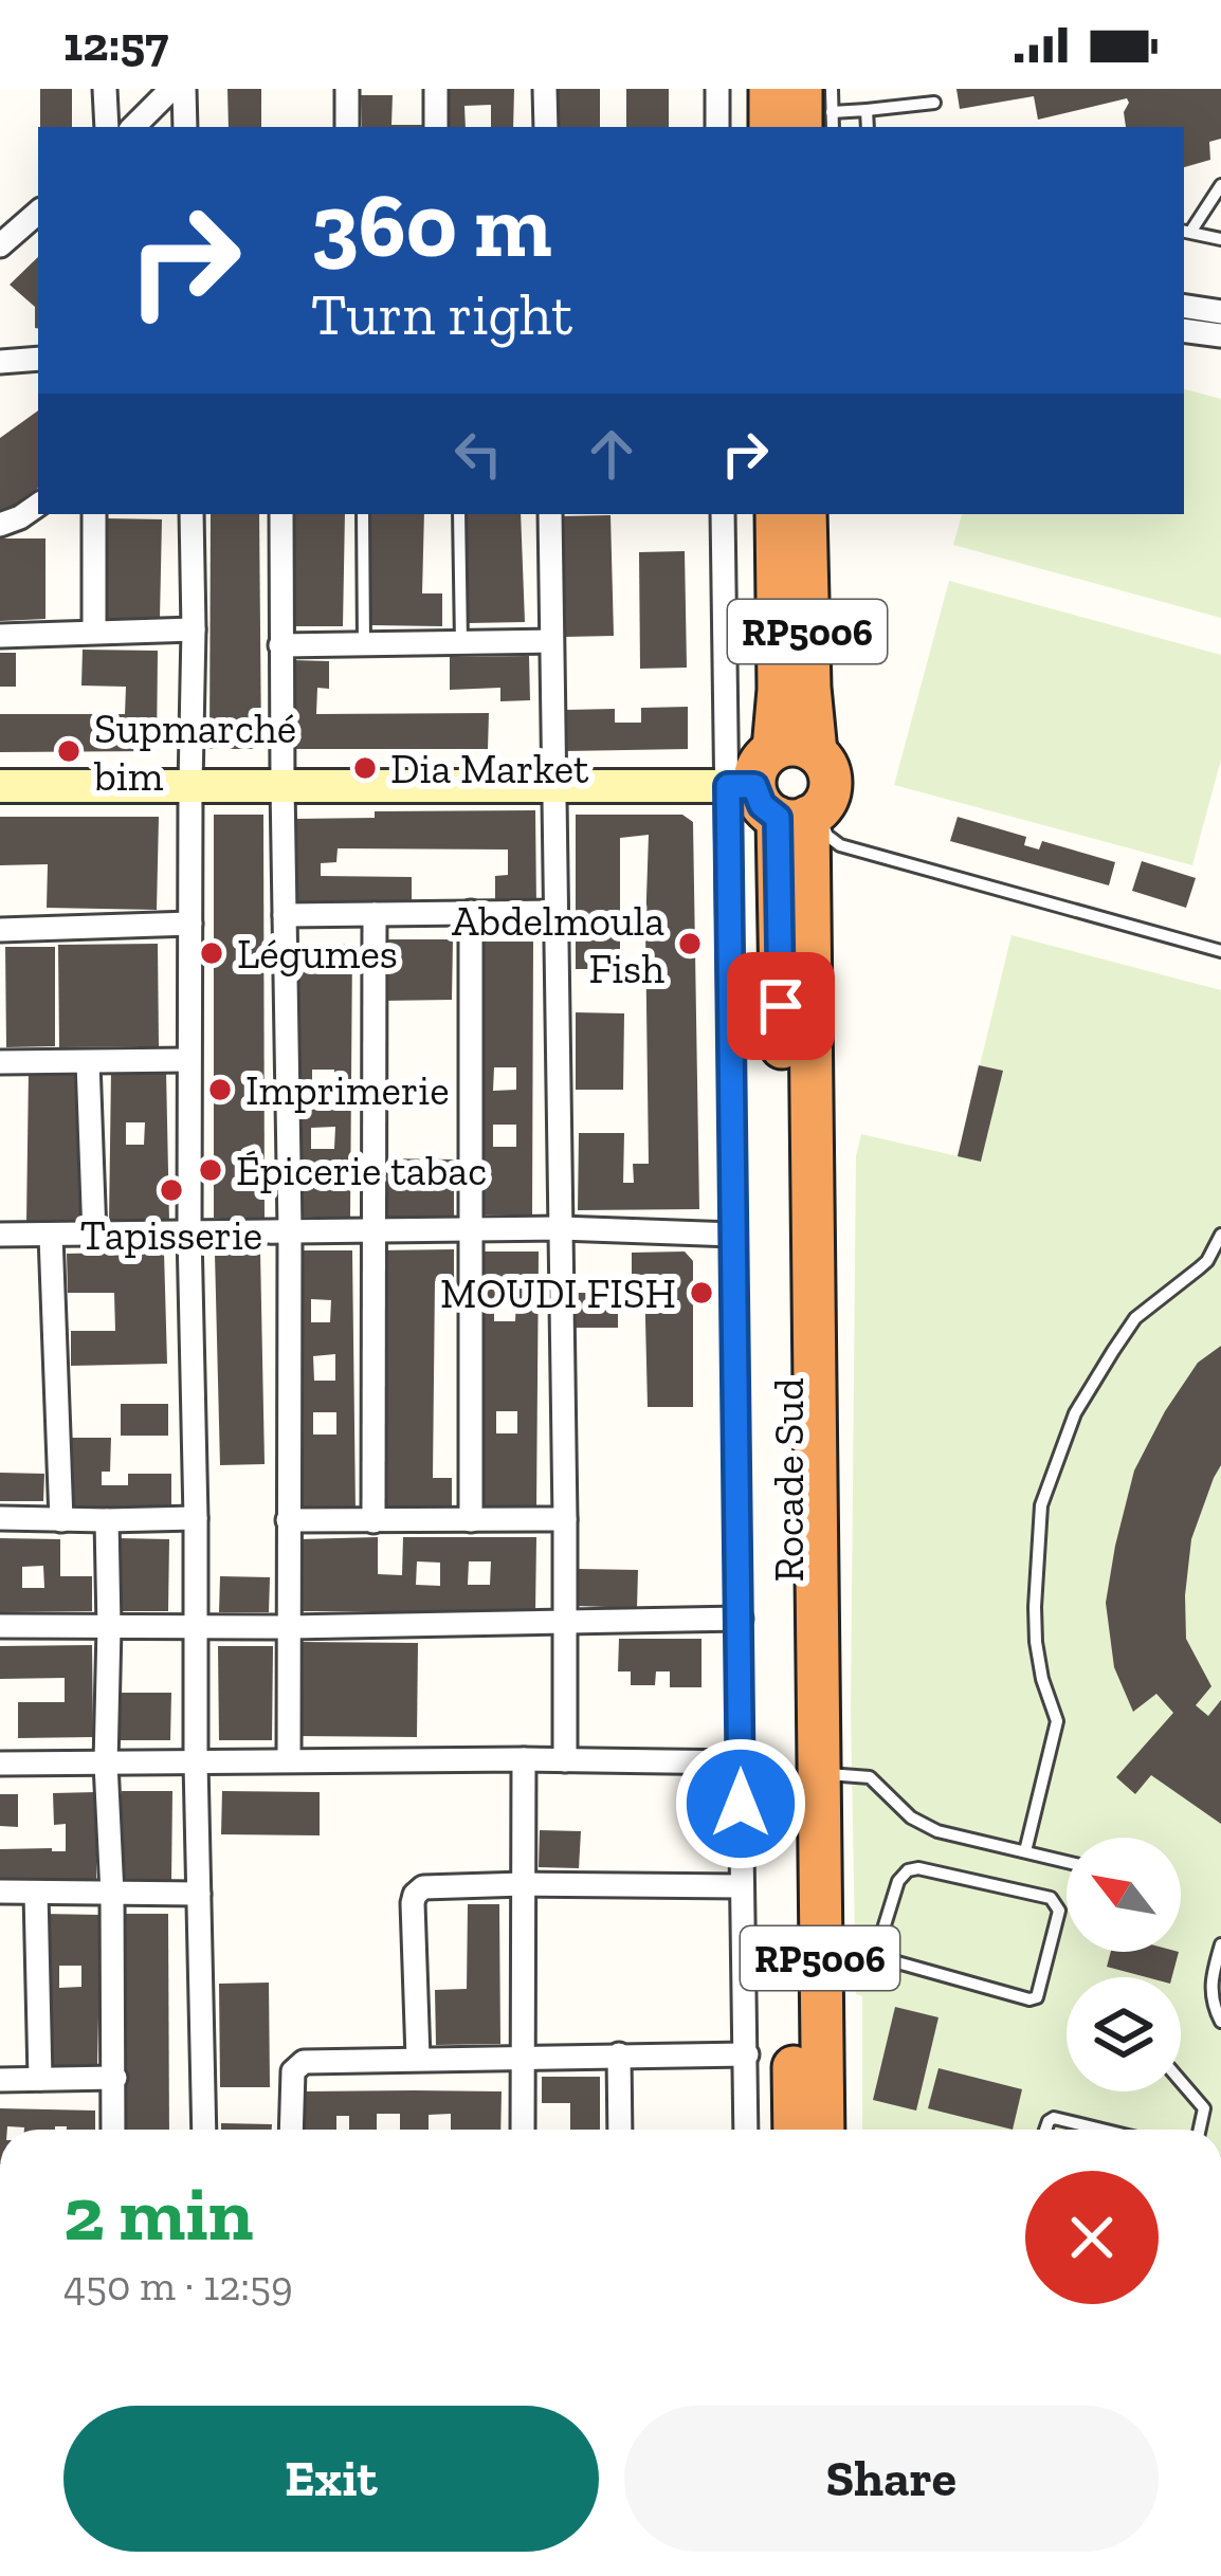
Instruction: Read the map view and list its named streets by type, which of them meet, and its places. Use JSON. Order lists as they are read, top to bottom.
{
  "streets": {
    "highway": ["RP5006", "Rocade Sud"]
  },
  "crossings": [
    ["RP5006", "Rocade Sud"]
  ],
  "places": [
    "Supmarché bim",
    "Dia Market",
    "Abdelmoula Fish",
    "Légumes",
    "Imprimerie",
    "Épicerie tabac",
    "Tapisserie",
    "MOUDI FISH"
  ],
  "north": "top left",
  "page": {
    "status": "12:57",
    "turn": ["360 m", "Turn right"],
    "heading": ["2 min", "450 m · 12:59"],
    "buttons": ["Exit", "Share"]
  }
}
